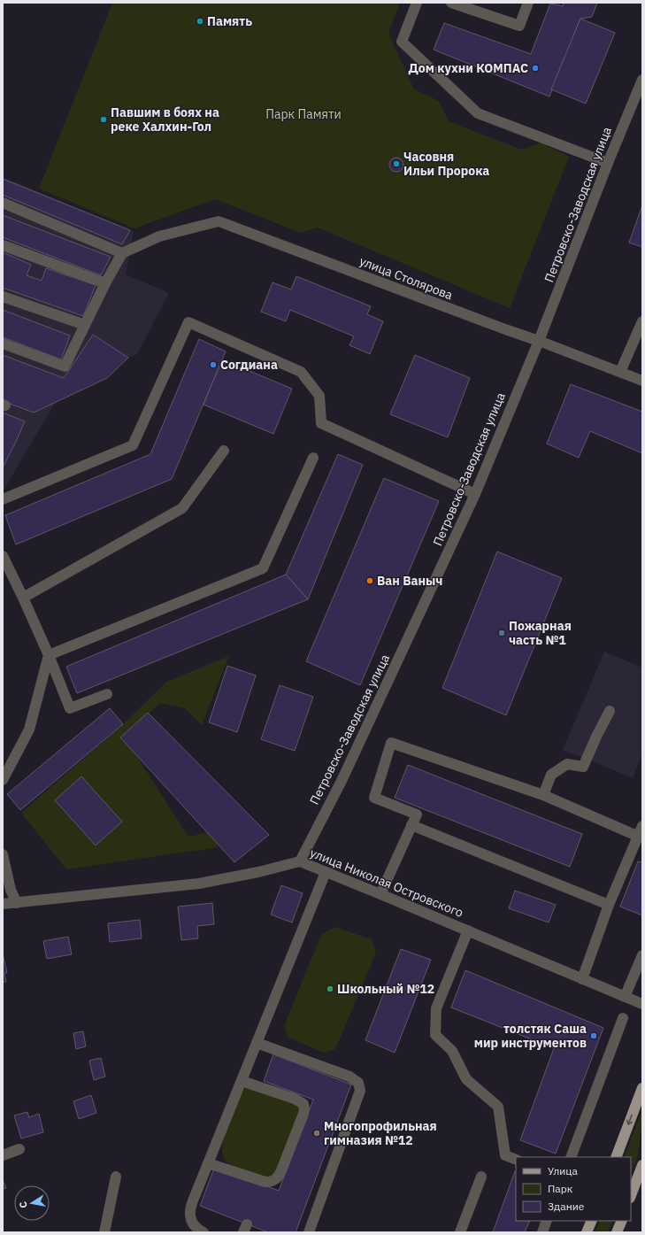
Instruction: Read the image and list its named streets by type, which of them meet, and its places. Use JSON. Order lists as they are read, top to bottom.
{
  "streets": {
    "street": ["Петровско-Заводская улица", "улица Столярова", "улица Николая Островского"]
  },
  "crossings": [
    ["Петровско-Заводская улица", "улица Столярова"],
    ["Петровско-Заводская улица", "улица Николая Островского"]
  ],
  "parks": ["Парк Памяти"],
  "places": [
    "Память",
    "Дом кухни КОМПАС",
    "Павшим в боях на реке Халхин-Гол",
    "Часовня Ильи Пророка",
    "Согдиана",
    "Ван Ваныч",
    "Пожарная часть №1",
    "Школьный №12",
    "толстяк Саша мир инструментов",
    "Многопрофильная гимназия №12"
  ],
  "legend": ["Улица", "Парк", "Здание"],
  "north": "left"
}
